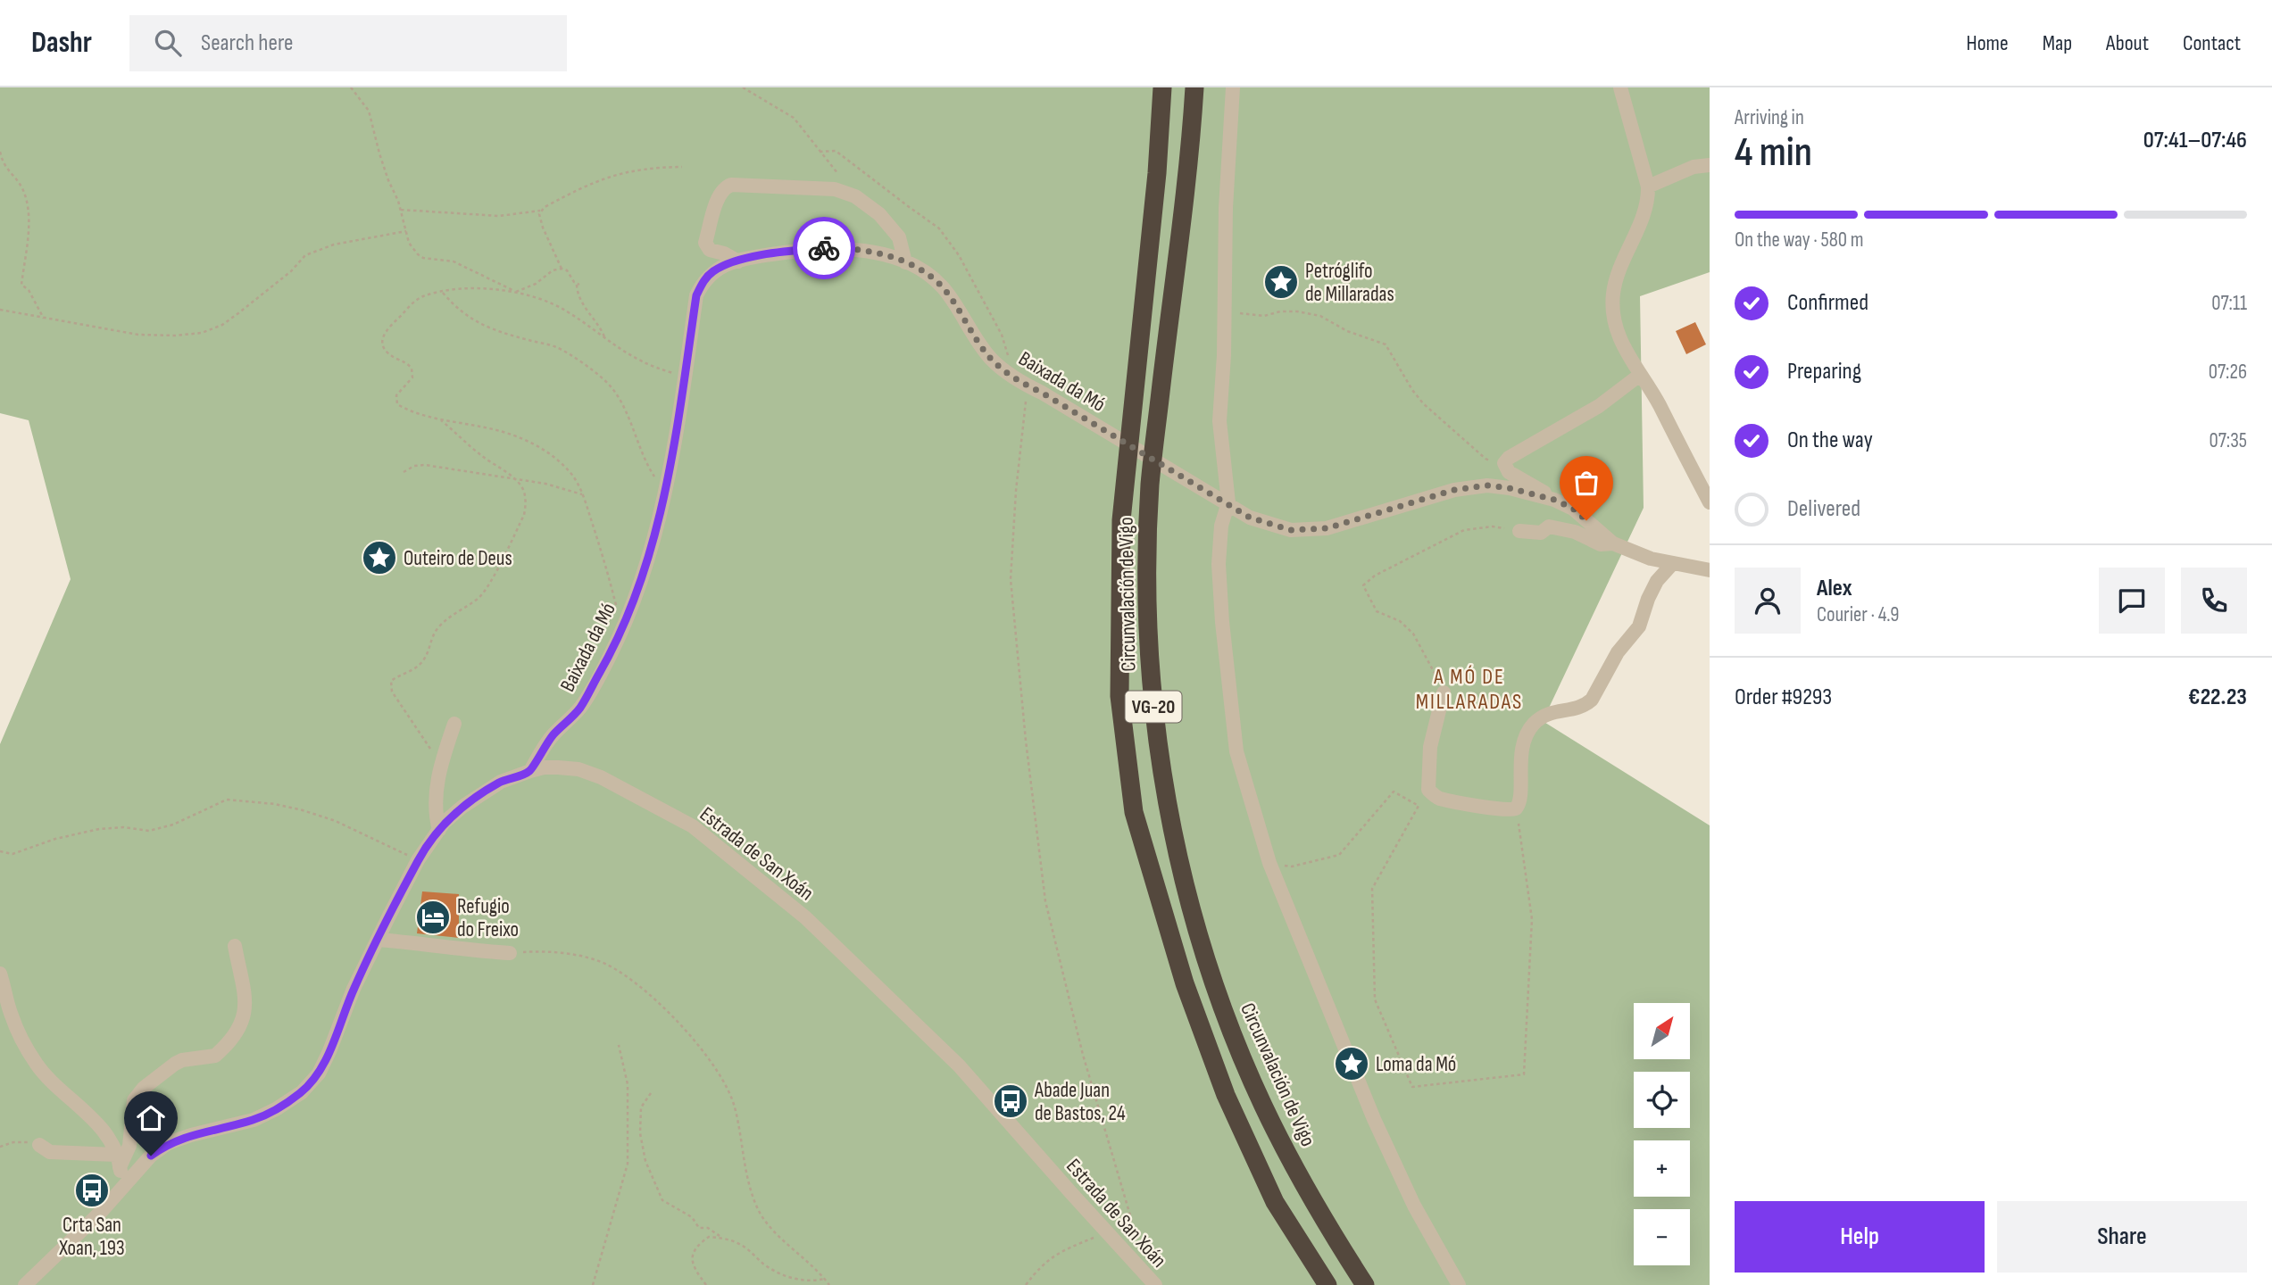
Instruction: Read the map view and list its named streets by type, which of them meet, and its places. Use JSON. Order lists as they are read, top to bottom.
{
  "streets": {
    "highway": ["Circunvalación de Vigo", "VG-20"],
    "street": ["Baixada da Mó", "Estrada de San Xoán"]
  },
  "crossings": [
    ["Baixada da Mó", "Estrada de San Xoán"]
  ],
  "districts": ["A MÓ DE MILLARADAS"],
  "places": {
    "place": ["Petróglifo de Millaradas", "Outeiro de Deus", "Loma da Mó"],
    "hotel": ["Refugio do Freixo"],
    "bus stop": ["Abade Juan de Bastos, 24", "Crta San Xoan, 193"]
  },
  "north": "top right",
  "page": {
    "header": "Dashr",
    "search": "Search here",
    "nav": [
      "Home",
      "Map",
      "About",
      "Contact"
    ],
    "heading": ["4 min", "Arriving in", "07:41–07:46"],
    "panel": [
      "Alex",
      "Courier · 4.9",
      "Order #9293",
      "€22.23"
    ],
    "bar": "On the way · 580 m",
    "list": [
      ["Confirmed", "07:11"],
      ["Preparing", "07:26"],
      ["On the way", "07:35"],
      "Delivered"
    ],
    "map_buttons": ["+", "−"],
    "buttons": ["Help", "Share"]
  }
}
